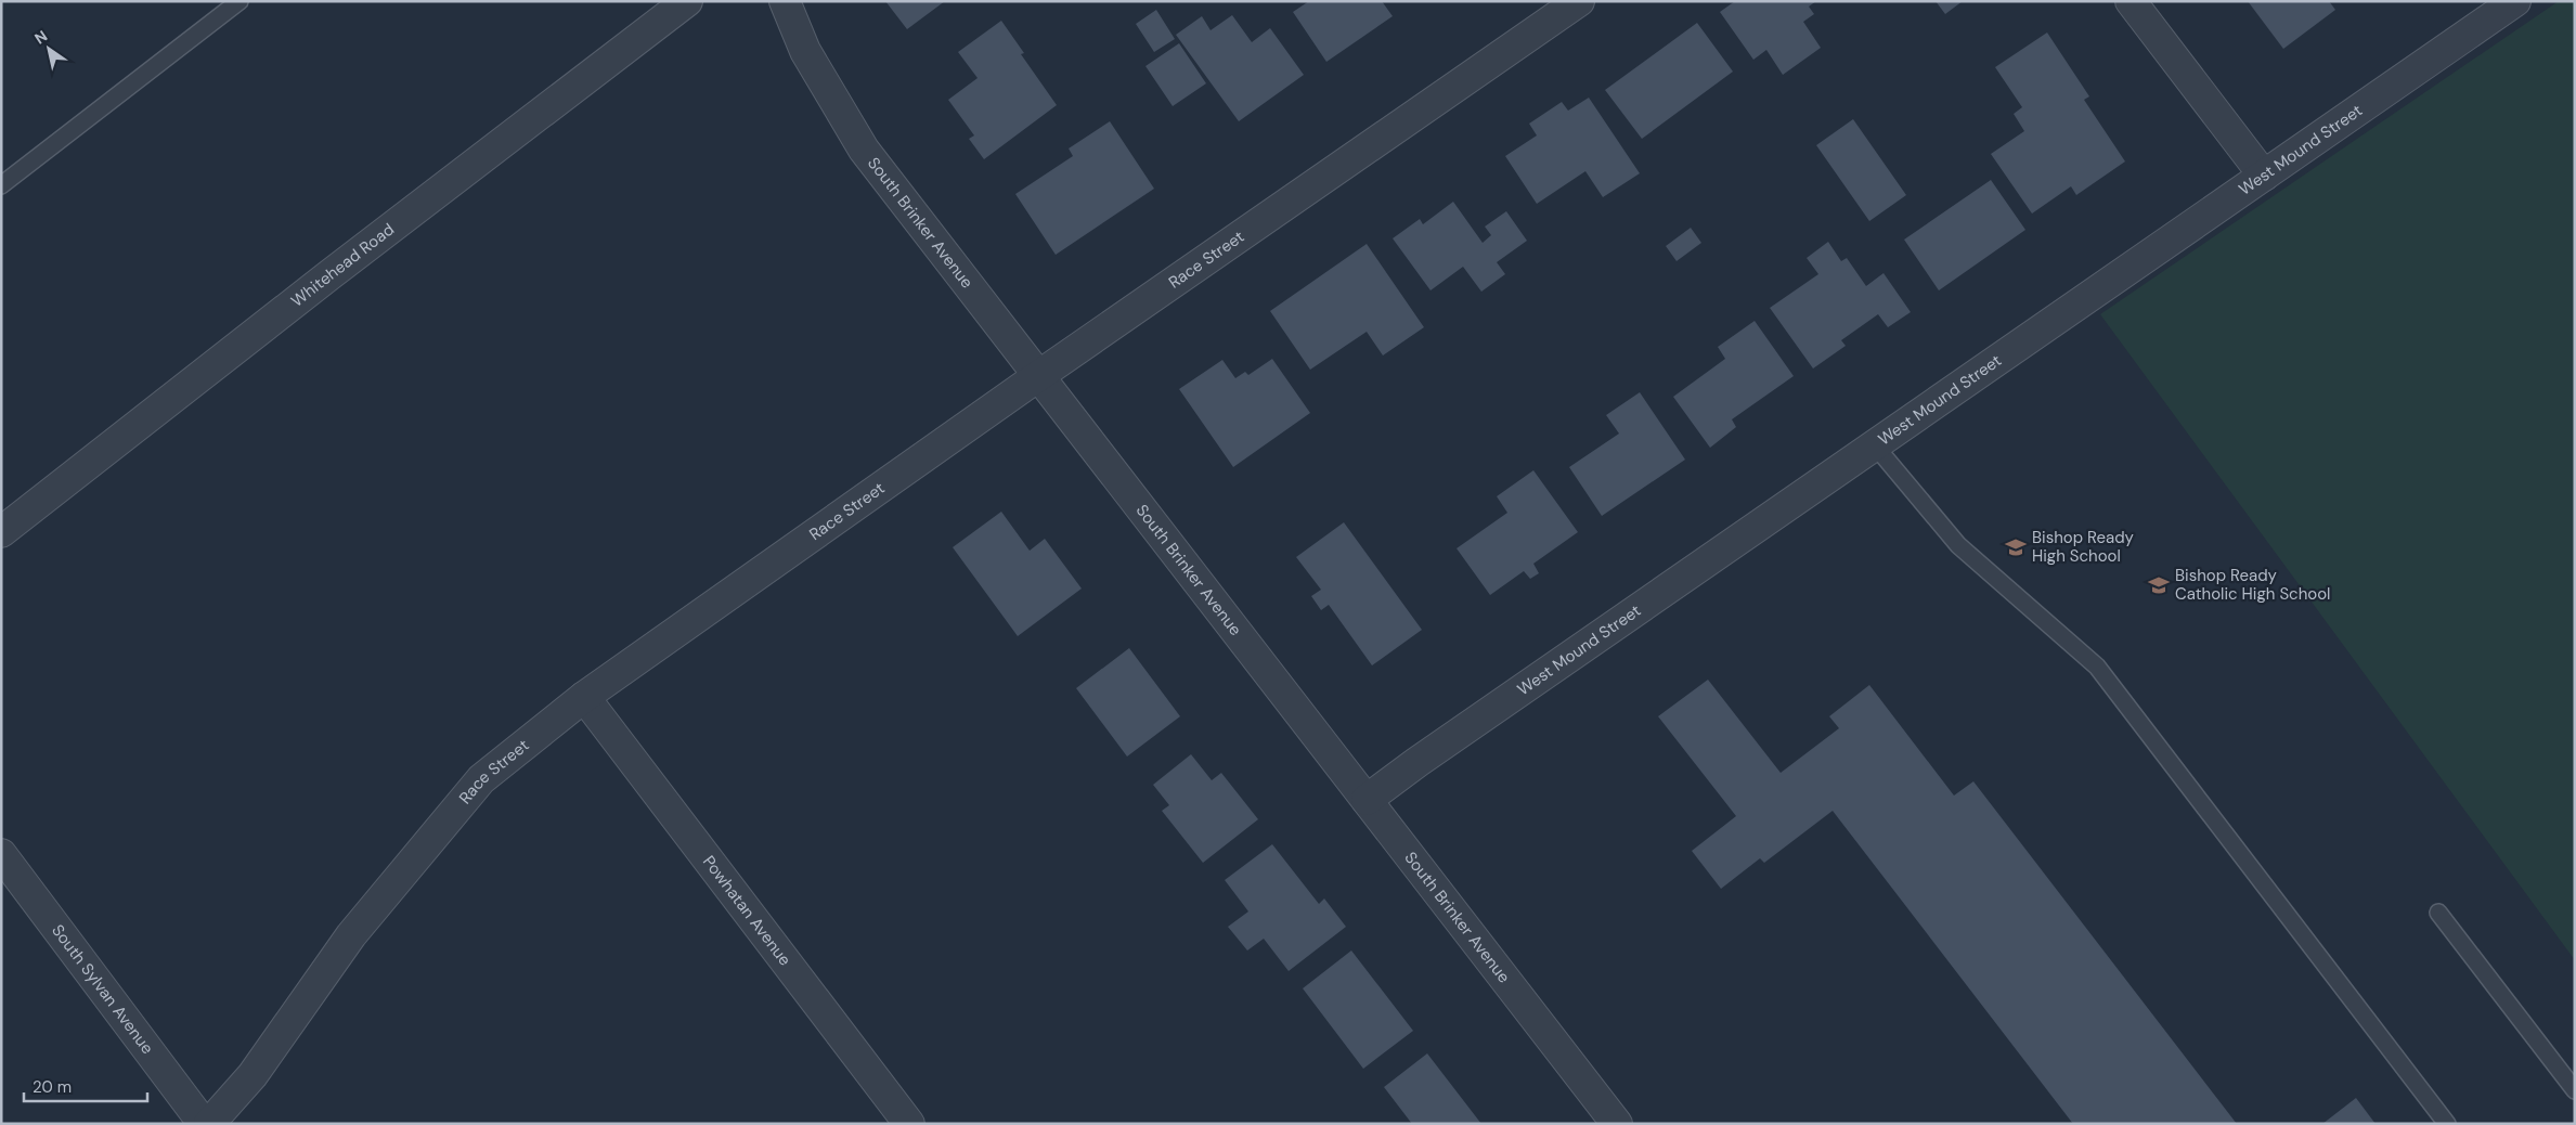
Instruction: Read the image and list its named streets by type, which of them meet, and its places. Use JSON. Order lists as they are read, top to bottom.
{
  "streets": {
    "street": [
      "West Mound Street",
      "South Brinker Avenue",
      "Race Street",
      "Whitehead Road",
      "Powhatan Avenue",
      "South Sylvan Avenue"
    ]
  },
  "crossings": [
    ["West Mound Street", "South Brinker Avenue"],
    ["South Brinker Avenue", "Race Street"],
    ["Race Street", "Powhatan Avenue"]
  ],
  "places": {
    "school or university": ["Bishop Ready High School", "Bishop Ready Catholic High School"]
  },
  "scale_bar": "20 m",
  "north": "top left"
}
